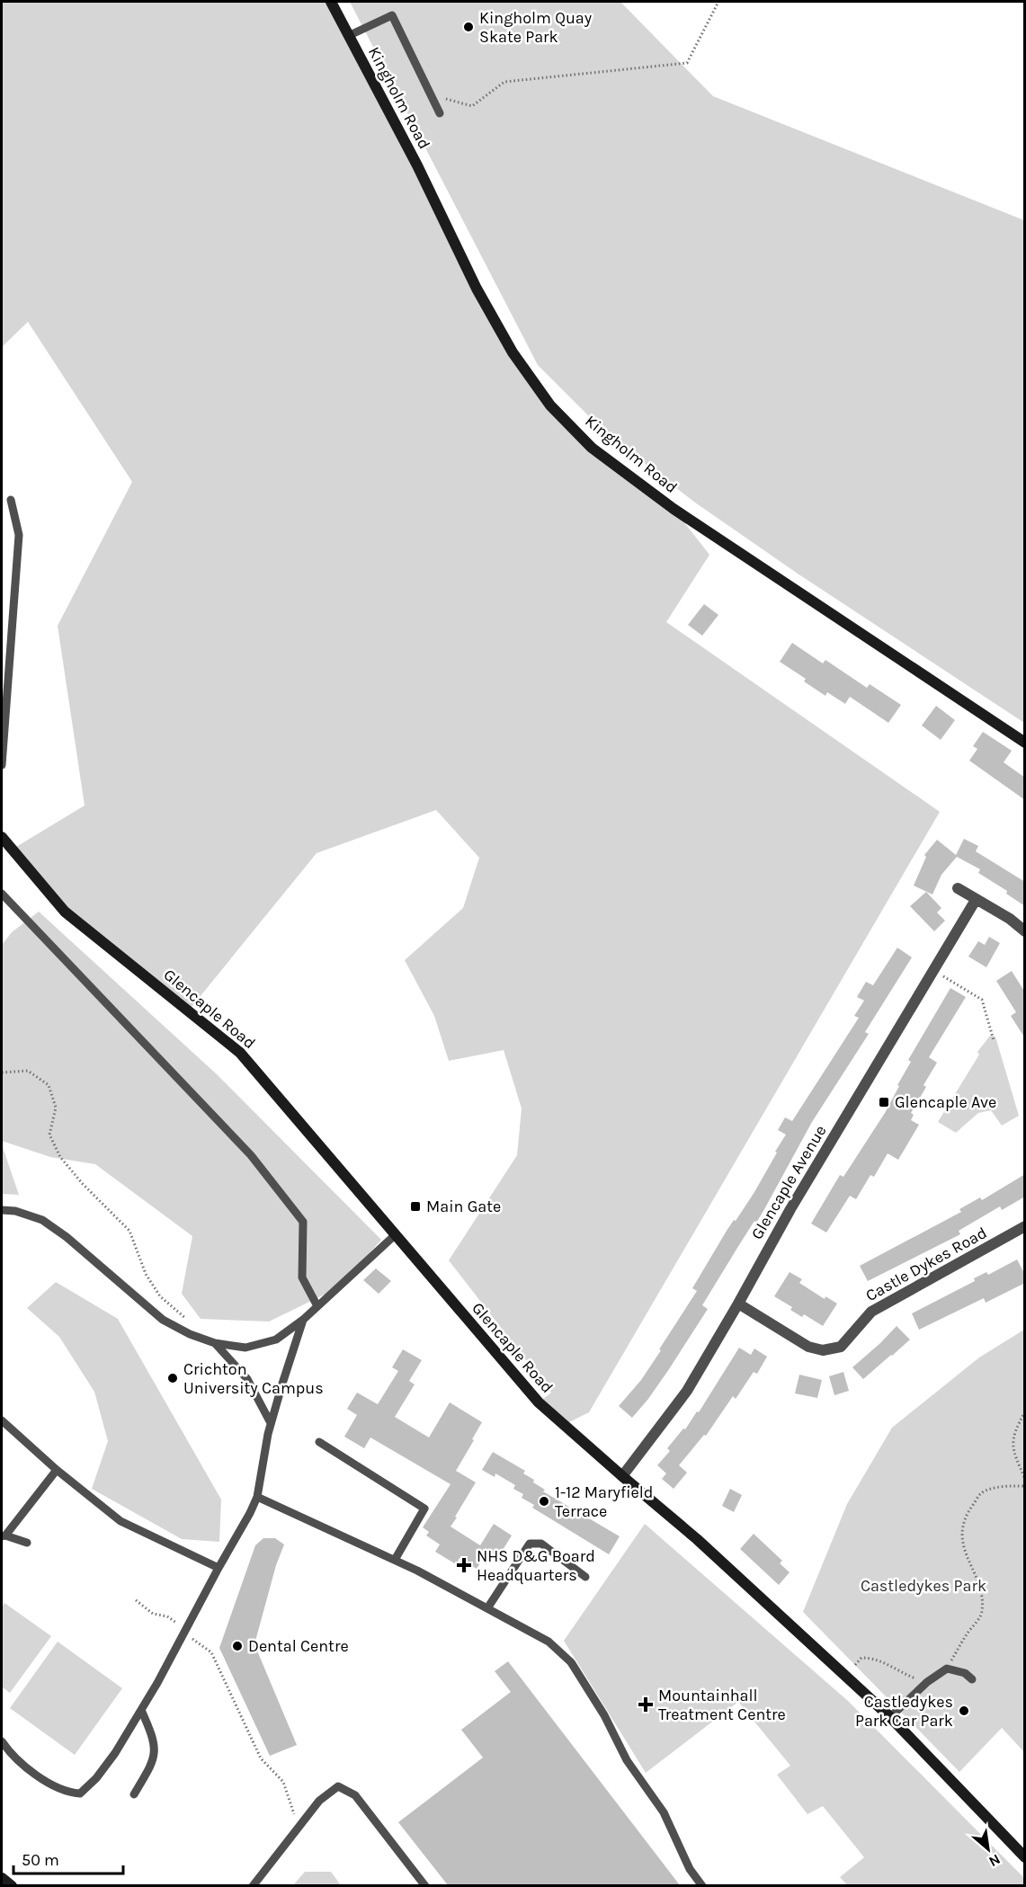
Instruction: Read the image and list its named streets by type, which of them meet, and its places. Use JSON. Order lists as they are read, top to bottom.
{
  "streets": {
    "main road": ["Kingholm Road", "Glencaple Road"],
    "street": ["Glencaple Avenue", "Castle Dykes Road"]
  },
  "crossings": [
    ["Glencaple Road", "Glencaple Avenue"],
    ["Glencaple Avenue", "Castle Dykes Road"]
  ],
  "parks": ["Castledykes Park"],
  "places": {
    "other": [
      "Kingholm Quay Skate Park",
      "Crichton University Campus",
      "1-12 Maryfield Terrace",
      "Dental Centre",
      "Castledykes Park Car Park"
    ],
    "transit": ["Glencaple Ave", "Main Gate"],
    "health": ["NHS D&G Board Headquarters", "Mountainhall Treatment Centre"]
  },
  "scale_bar": "50 m",
  "north": "bottom right"
}
